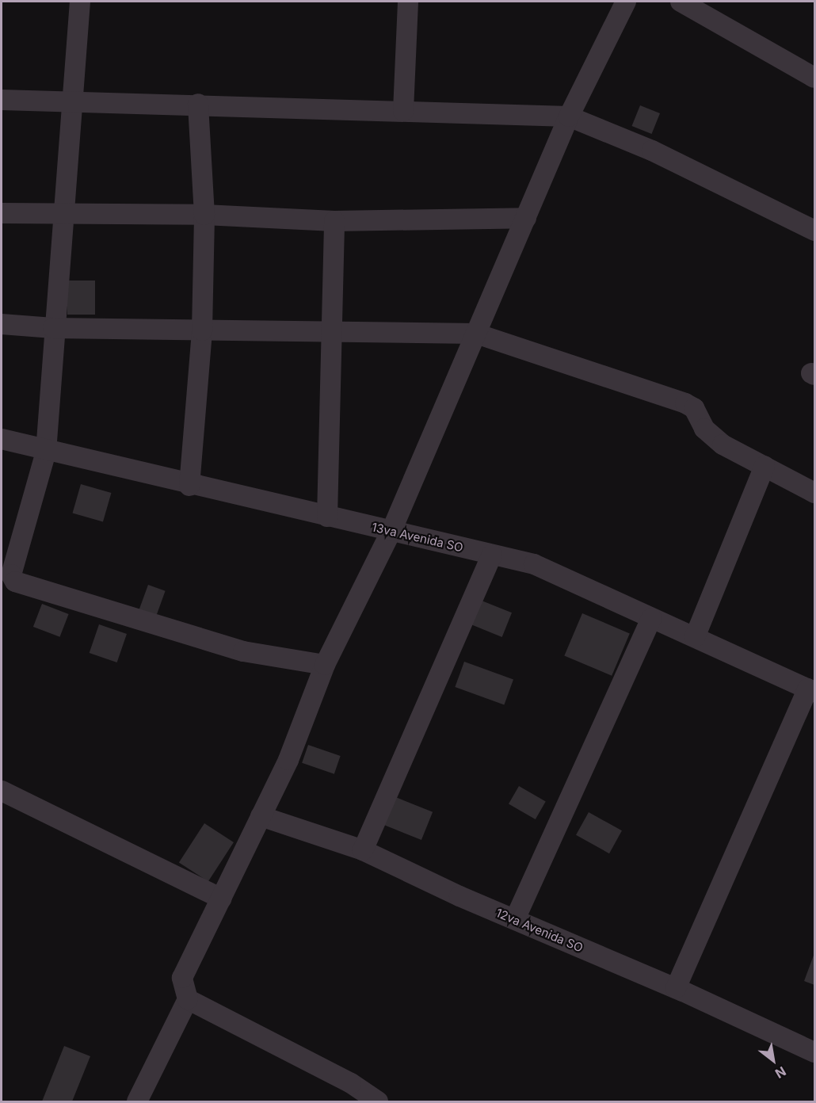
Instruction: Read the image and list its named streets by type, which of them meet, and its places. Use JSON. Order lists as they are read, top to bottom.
{
  "streets": {
    "street": ["13va Avenida SO", "12va Avenida SO"]
  },
  "north": "bottom right"
}
